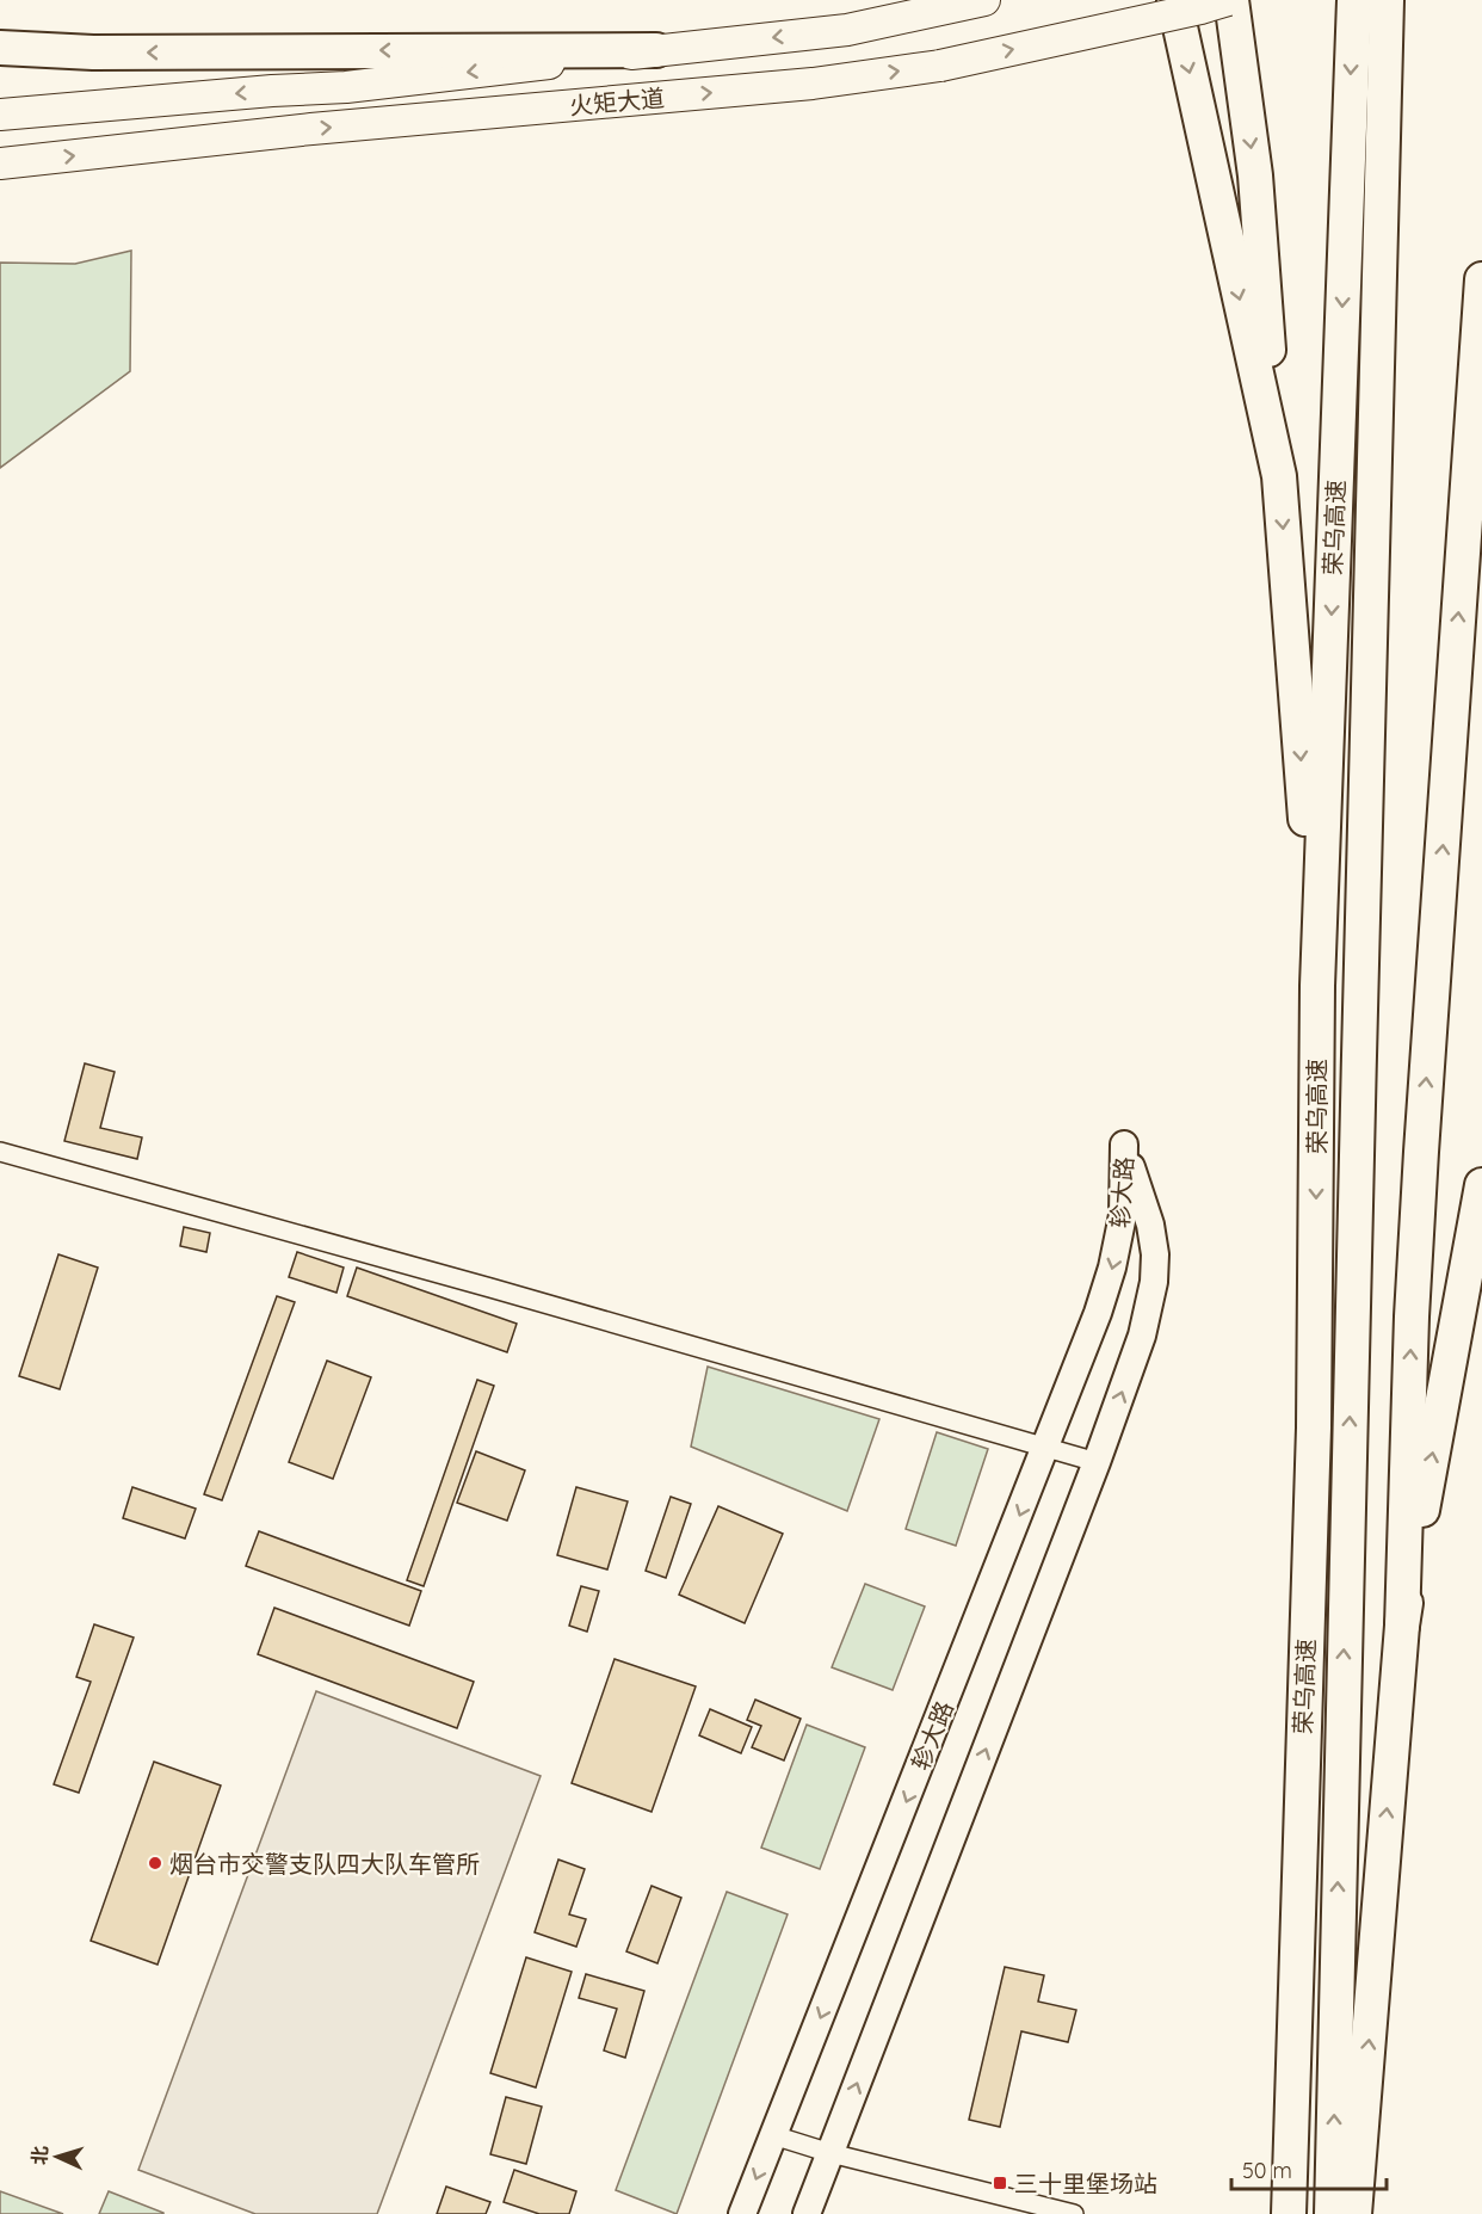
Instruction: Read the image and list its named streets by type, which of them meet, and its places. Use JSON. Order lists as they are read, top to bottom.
{
  "streets": {
    "highway": ["荣乌高速"],
    "main road": ["火矩大道", "轸大路"]
  },
  "places": {
    "other": ["烟台市交警支队四大队车管所"],
    "transit": ["三十里堡场站"]
  },
  "scale_bar": "50 m",
  "north": "left"
}
